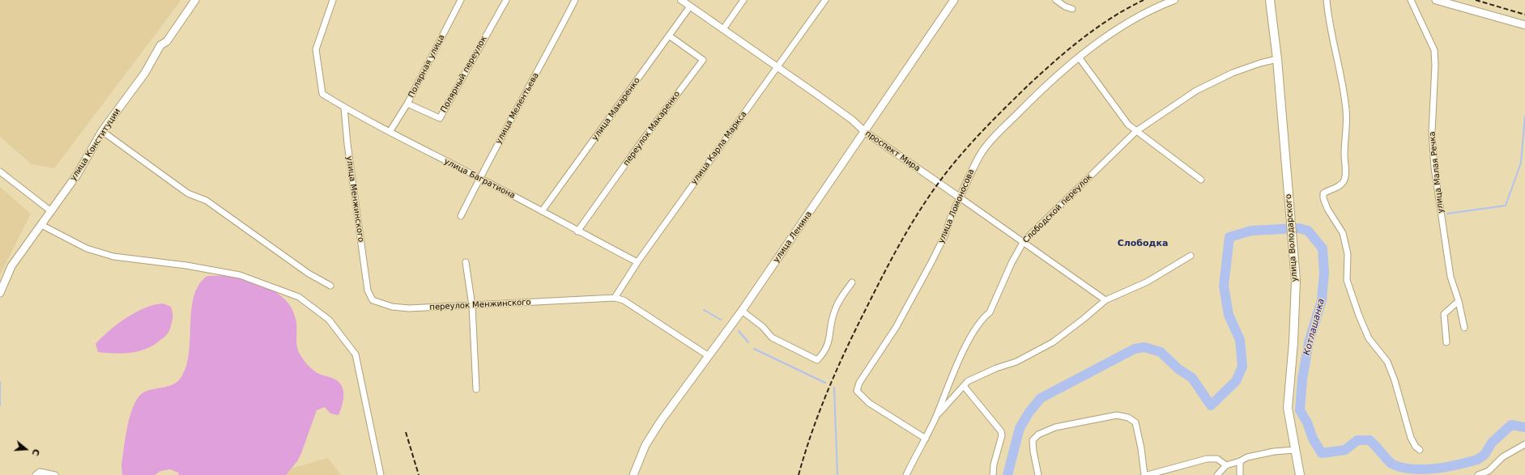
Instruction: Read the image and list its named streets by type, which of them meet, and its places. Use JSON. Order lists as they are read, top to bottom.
{
  "streets": {
    "main road": ["улица Конституции", "улица Ленина", "улица Володарского"],
    "street": [
      "Полярная улица",
      "Полярный переулок",
      "улица Мелентьева",
      "улица Макаренко",
      "переулок Макаренко",
      "улица Карла Маркса",
      "проспект Мира",
      "улица Малая Речка",
      "улица Багратиона",
      "улица Менжинского",
      "улица Ломоносова",
      "Слободской переулок",
      "переулок Менжинского"
    ]
  },
  "crossings": [
    ["Полярная улица", "Полярный переулок"],
    ["Полярная улица", "улица Багратиона"],
    ["улица Мелентьева", "улица Багратиона"],
    ["улица Макаренко", "переулок Макаренко"],
    ["улица Макаренко", "проспект Мира"],
    ["улица Макаренко", "улица Багратиона"],
    ["переулок Макаренко", "улица Багратиона"],
    ["улица Карла Маркса", "проспект Мира"],
    ["улица Карла Маркса", "улица Багратиона"],
    ["улица Карла Маркса", "переулок Менжинского"],
    ["проспект Мира", "улица Ломоносова"],
    ["проспект Мира", "Слободской переулок"],
    ["проспект Мира", "улица Ленина"],
    ["улица Багратиона", "улица Менжинского"],
    ["улица Менжинского", "переулок Менжинского"],
    ["улица Ломоносова", "Слободской переулок"],
    ["Слободской переулок", "улица Володарского"]
  ],
  "districts": ["Слободка"],
  "water": ["Котлашанка"],
  "north": "right"
}
